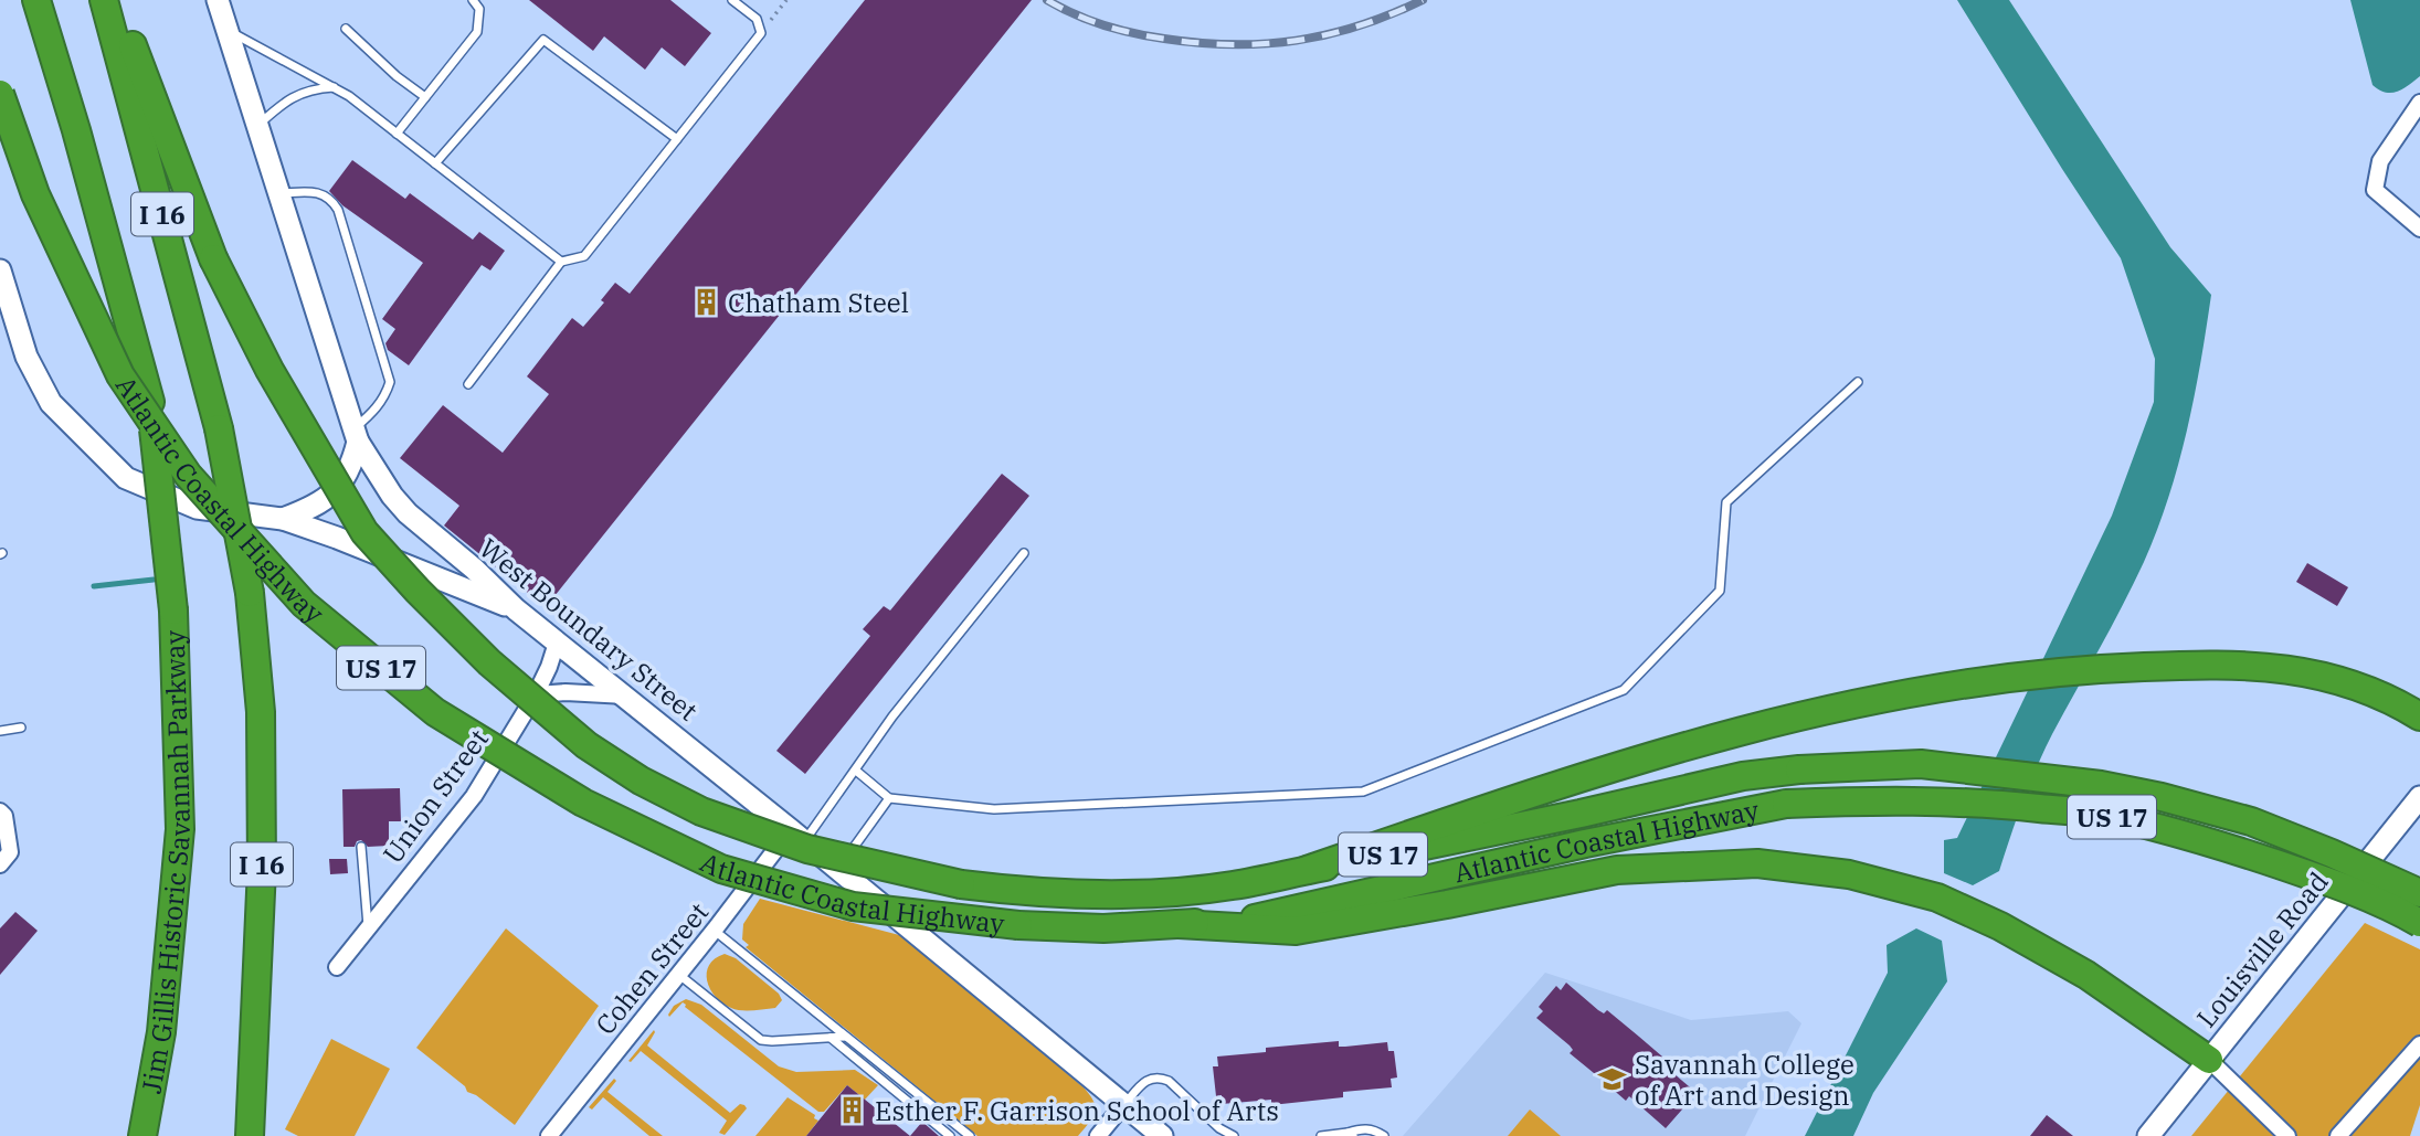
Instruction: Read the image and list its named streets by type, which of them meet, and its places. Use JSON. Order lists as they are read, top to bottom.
{
  "streets": {
    "highway": [
      "I 16",
      "Atlantic Coastal Highway",
      "US 17",
      "Jim Gillis Historic Savannah Parkway"
    ],
    "main road": ["West Boundary Street", "Louisville Road"],
    "street": ["Union Street", "Cohen Street"]
  },
  "crossings": [
    ["West Boundary Street", "Union Street"],
    ["West Boundary Street", "Cohen Street"]
  ],
  "places": {
    "building": ["Chatham Steel", "Esther F. Garrison School of Arts"],
    "school or university": ["Savannah College of Art and Design"]
  }
}
